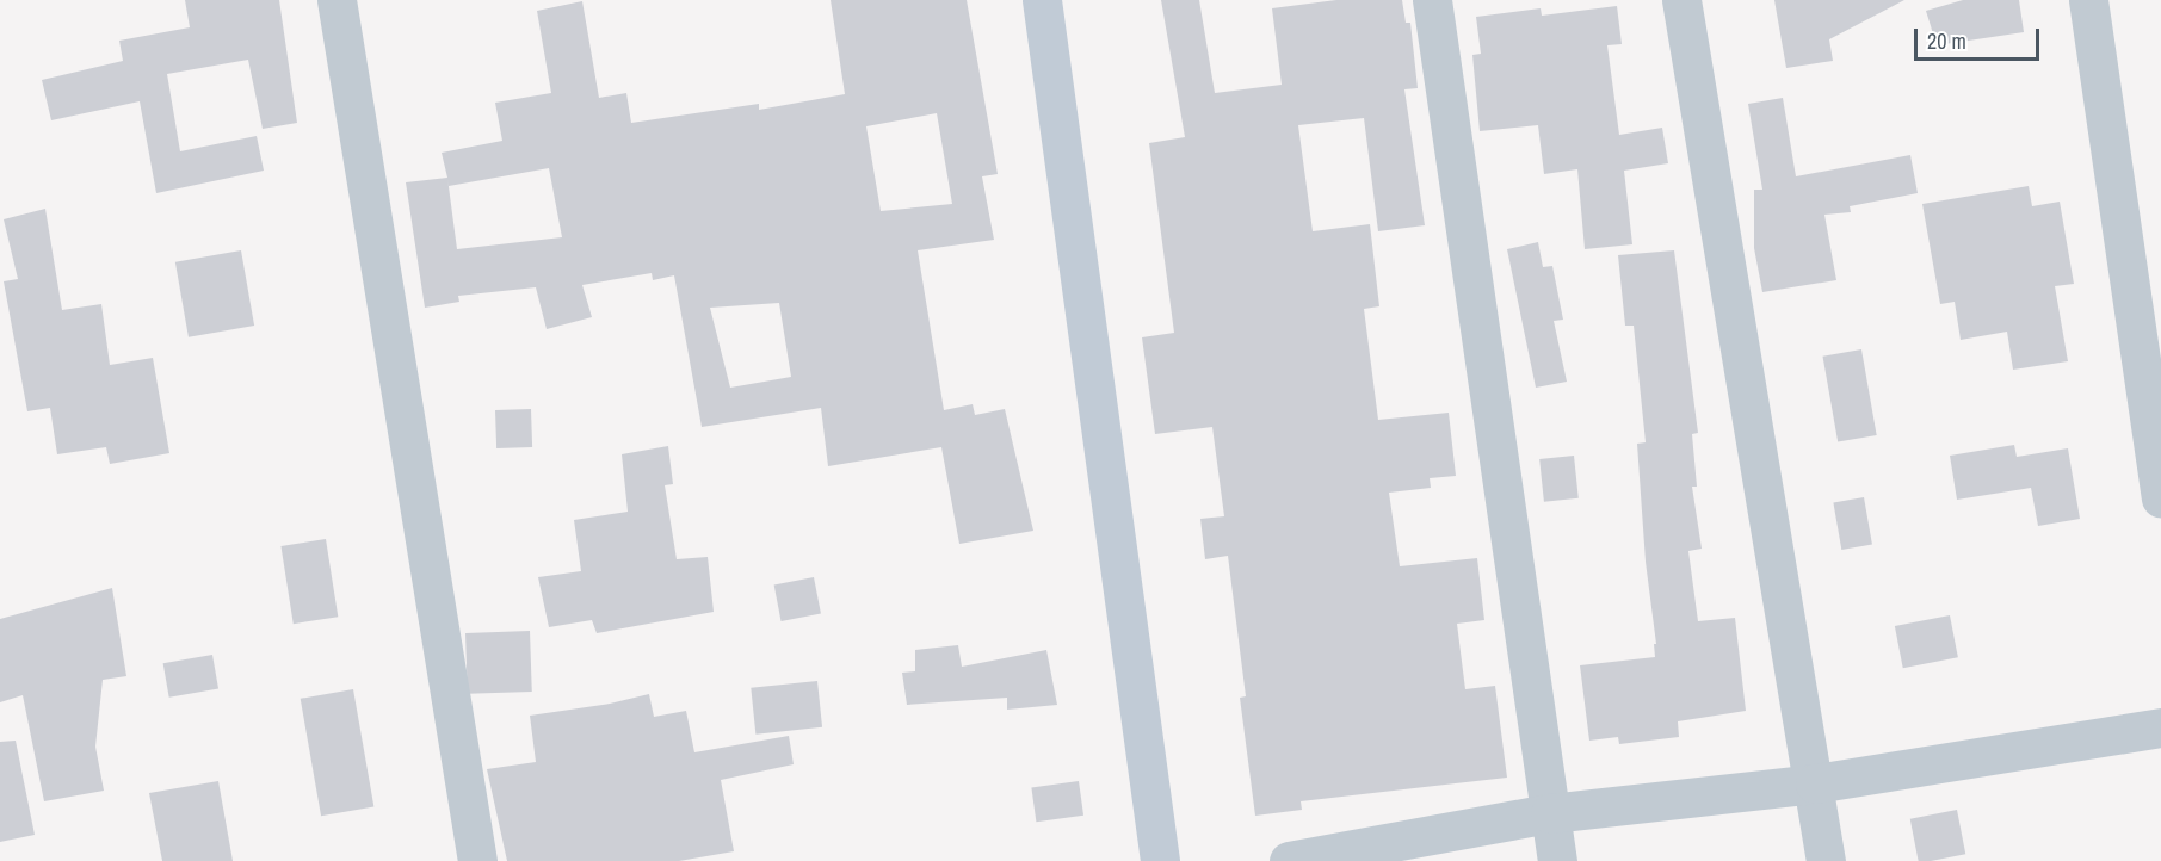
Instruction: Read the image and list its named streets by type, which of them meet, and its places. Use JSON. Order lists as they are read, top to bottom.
{
  "scale_bar": "20 m"
}
